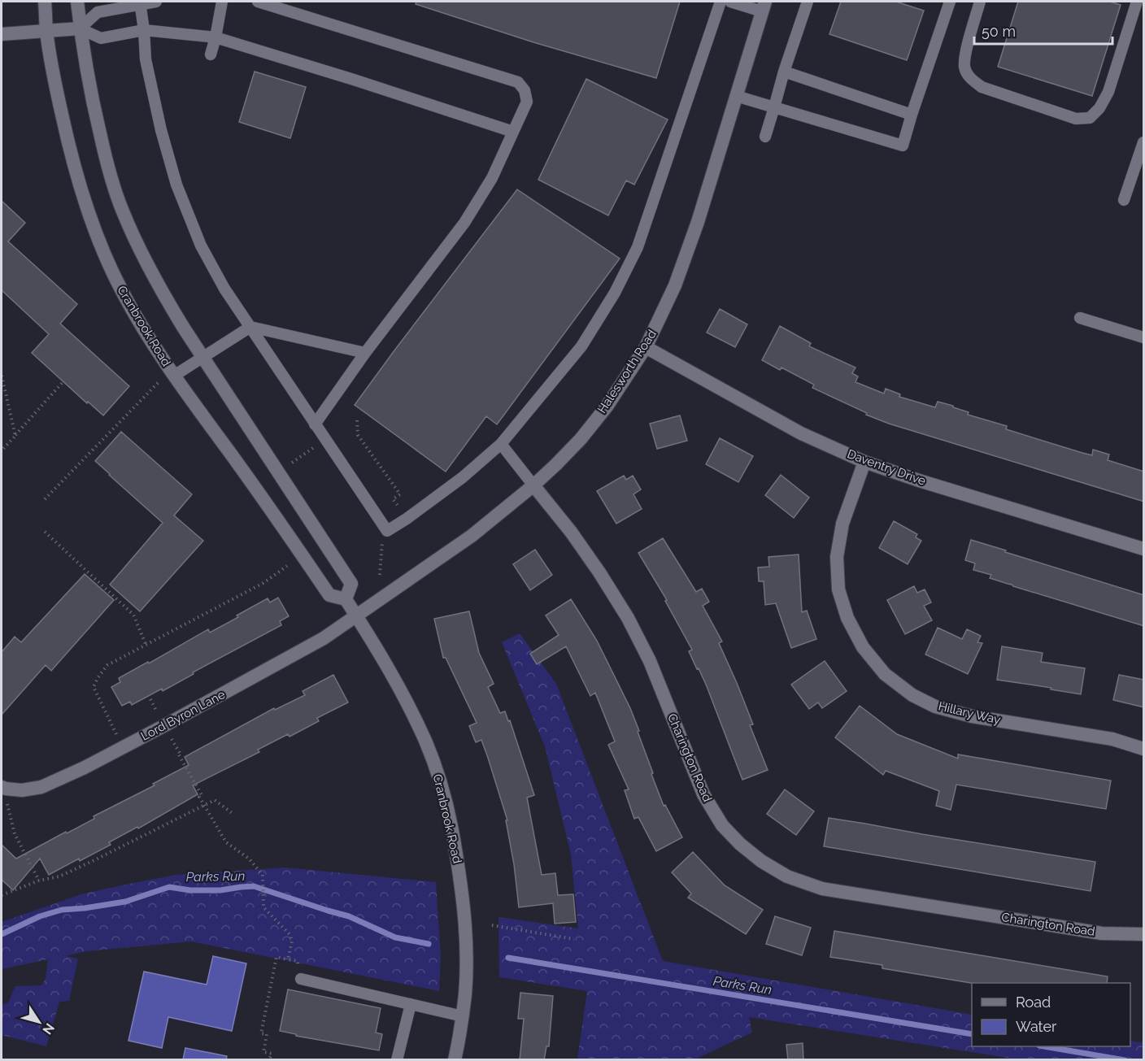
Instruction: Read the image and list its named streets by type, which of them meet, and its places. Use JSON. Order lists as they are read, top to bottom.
{
  "streets": {
    "street": [
      "Cranbrook Road",
      "Halesworth Road",
      "Daventry Drive",
      "Hillary Way",
      "Lord Byron Lane",
      "Charington Road"
    ]
  },
  "crossings": [
    ["Cranbrook Road", "Halesworth Road"],
    ["Cranbrook Road", "Lord Byron Lane"],
    ["Halesworth Road", "Daventry Drive"],
    ["Halesworth Road", "Lord Byron Lane"],
    ["Halesworth Road", "Charington Road"],
    ["Daventry Drive", "Hillary Way"]
  ],
  "water": ["Parks Run"],
  "legend": ["Road", "Water"],
  "scale_bar": "50 m",
  "north": "bottom right"
}
